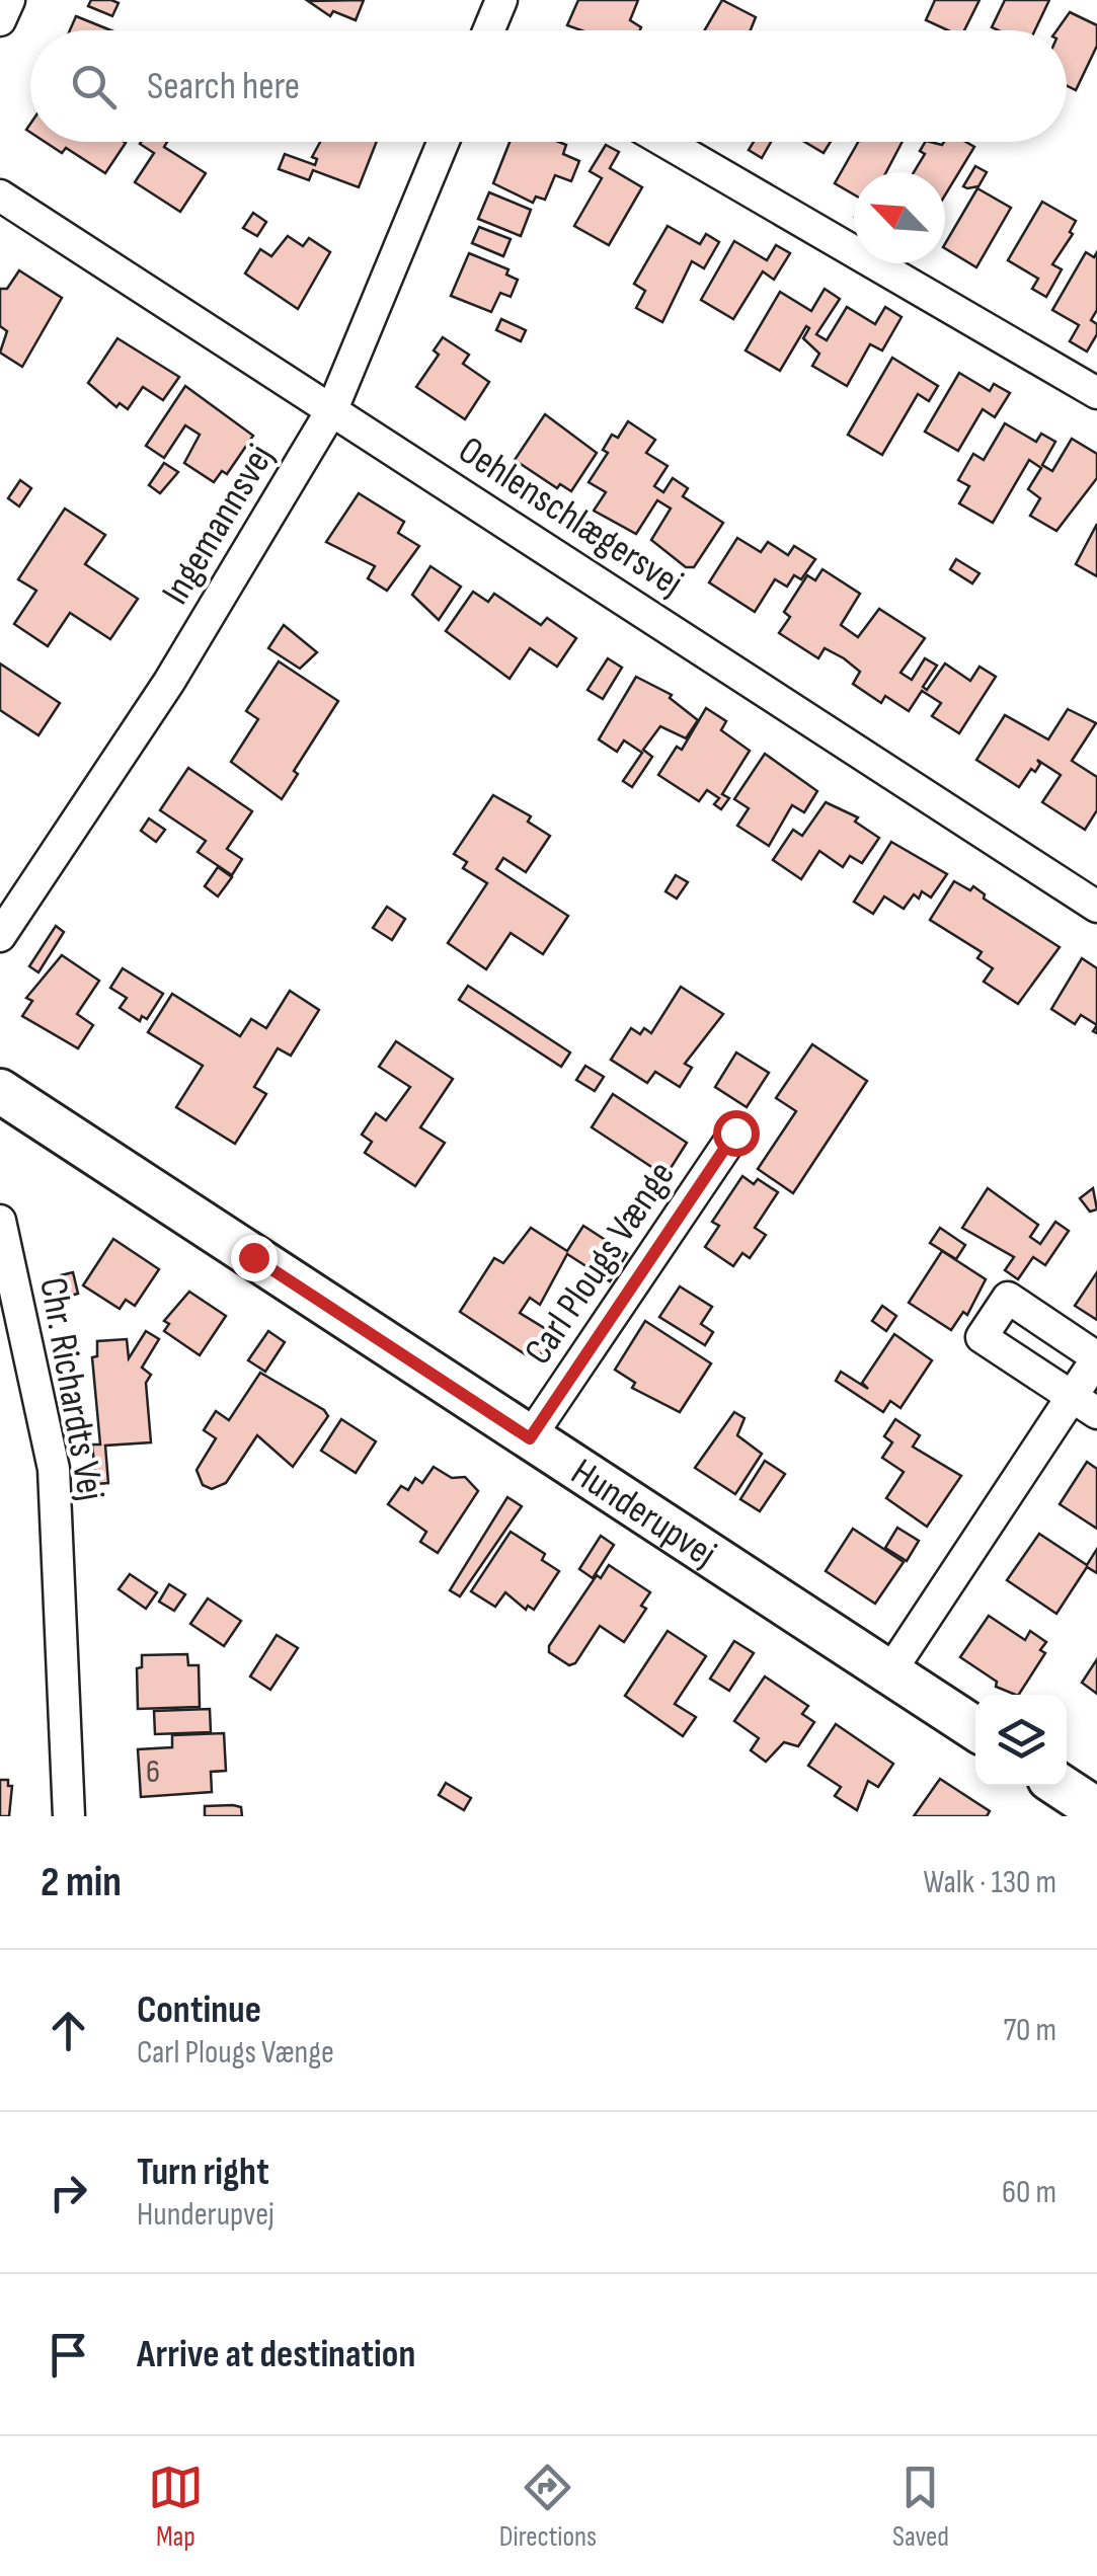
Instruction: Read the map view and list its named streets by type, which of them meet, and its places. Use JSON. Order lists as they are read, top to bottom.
{
  "streets": {
    "street": [
      "Oehlenschlægersvej",
      "Ingemannsvej",
      "Carl Plougs Vænge",
      "Chr. Richardts Vej",
      "Hunderupvej"
    ]
  },
  "crossings": [
    ["Oehlenschlægersvej", "Ingemannsvej"],
    ["Carl Plougs Vænge", "Hunderupvej"]
  ],
  "house_numbers": ["6"],
  "north": "top left",
  "page": {
    "search": "Search here",
    "heading": ["2 min", "Walk · 130 m"],
    "list": [
      ["Continue", "Carl Plougs Vænge", "70 m"],
      ["Turn right", "Hunderupvej", "60 m"],
      "Arrive at destination"
    ],
    "nav": ["Map", "Directions", "Saved"]
  }
}
